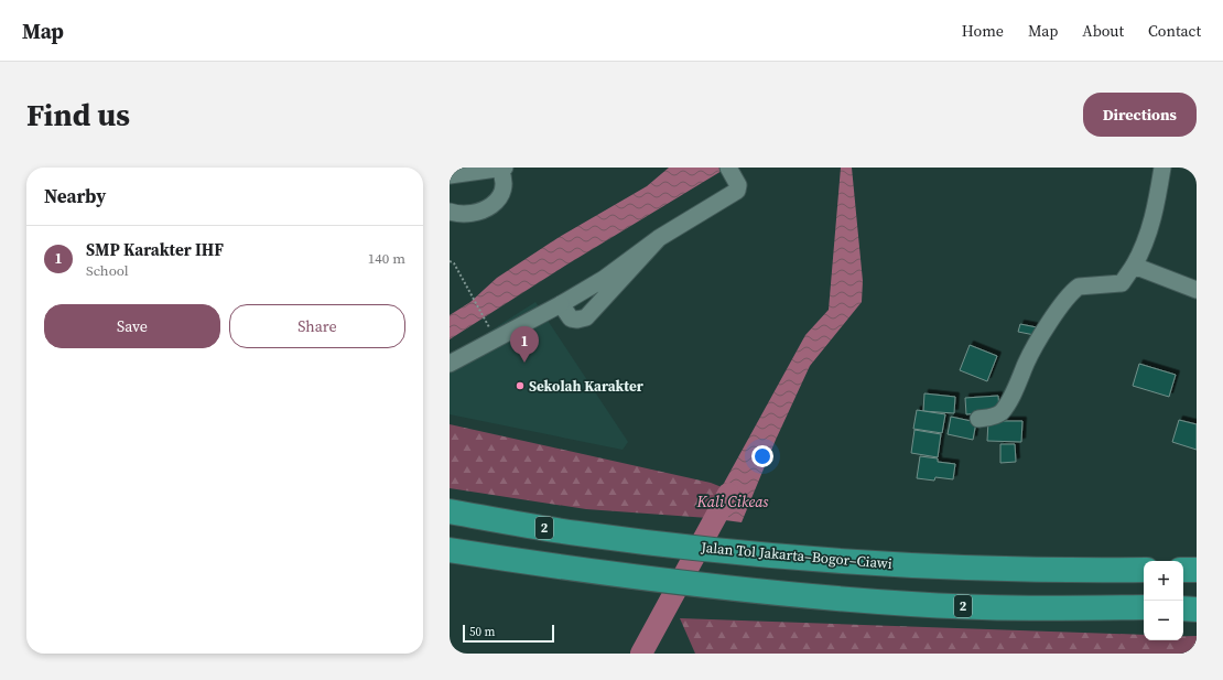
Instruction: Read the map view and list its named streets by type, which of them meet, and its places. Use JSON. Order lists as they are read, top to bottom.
{
  "streets": {
    "highway": ["2", "Jalan Tol Jakarta–Bogor–Ciawi"]
  },
  "water": ["Kali Cikeas"],
  "places": ["Sekolah Karakter"],
  "scale_bar": "50 m",
  "page": {
    "header": "Map",
    "nav": [
      "Home",
      "Map",
      "About",
      "Contact"
    ],
    "buttons": [
      "Directions",
      ["Save", "Share"]
    ],
    "title": "Find us",
    "heading": "Nearby",
    "list": [
      {
        "mark": "1",
        "name": "SMP Karakter IHF",
        "note": "School",
        "value": "140 m"
      }
    ],
    "pins": "1",
    "map_buttons": ["+", "−"],
    "scale": "50 m"
  }
}
